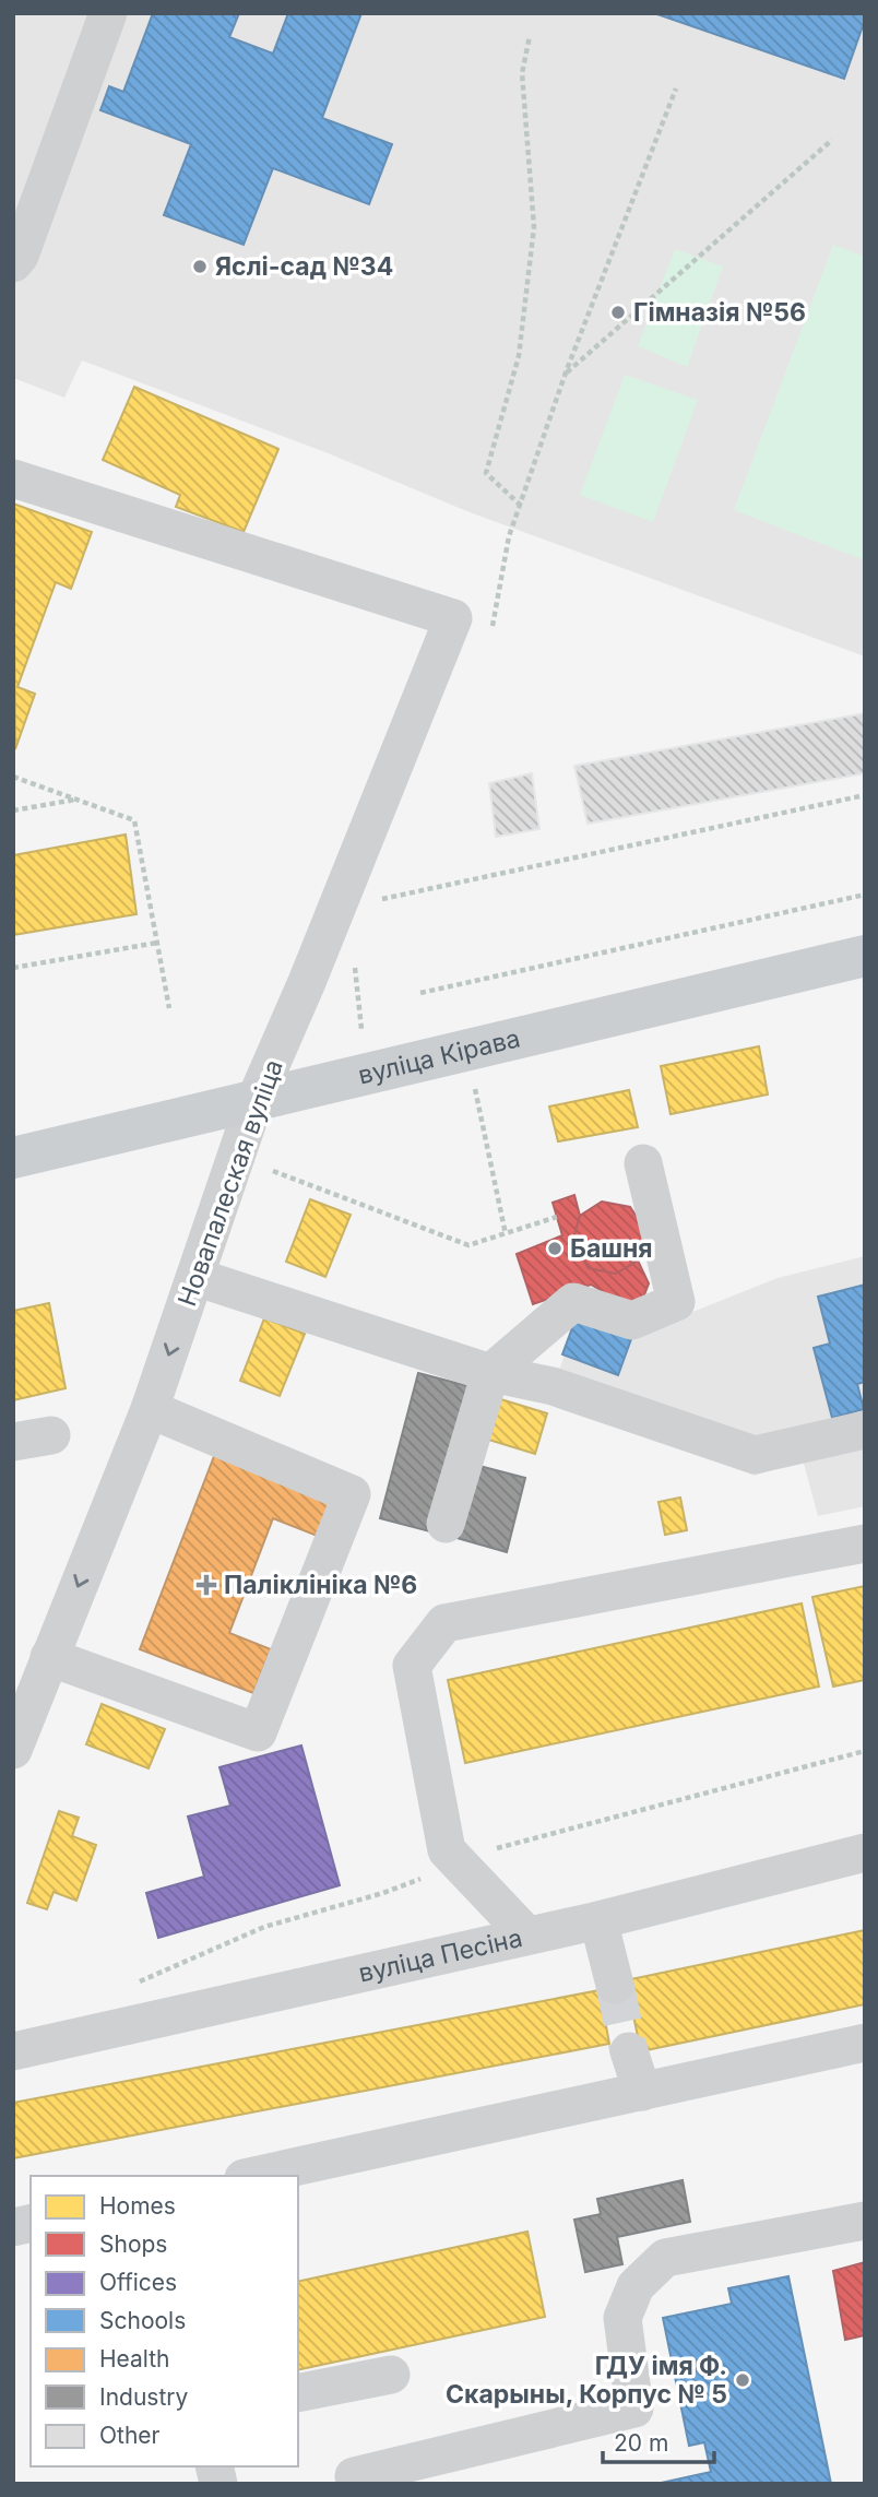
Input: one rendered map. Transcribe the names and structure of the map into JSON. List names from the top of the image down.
{
  "streets": {
    "main road": ["вуліца Кірава"],
    "street": ["Новапалеская вуліца", "вуліца Песіна"]
  },
  "crossings": [
    ["вуліца Кірава", "Новапалеская вуліца"]
  ],
  "places": {
    "other": [
      "Яслі-сад №34",
      "Гімназія №56",
      "Башня",
      "ГДУ імя Ф. Скарыны, Корпус № 5"
    ],
    "health": ["Паліклініка №6"]
  },
  "legend": [
    "Homes",
    "Shops",
    "Offices",
    "Schools",
    "Health",
    "Industry",
    "Other"
  ],
  "scale_bar": "20 m"
}
